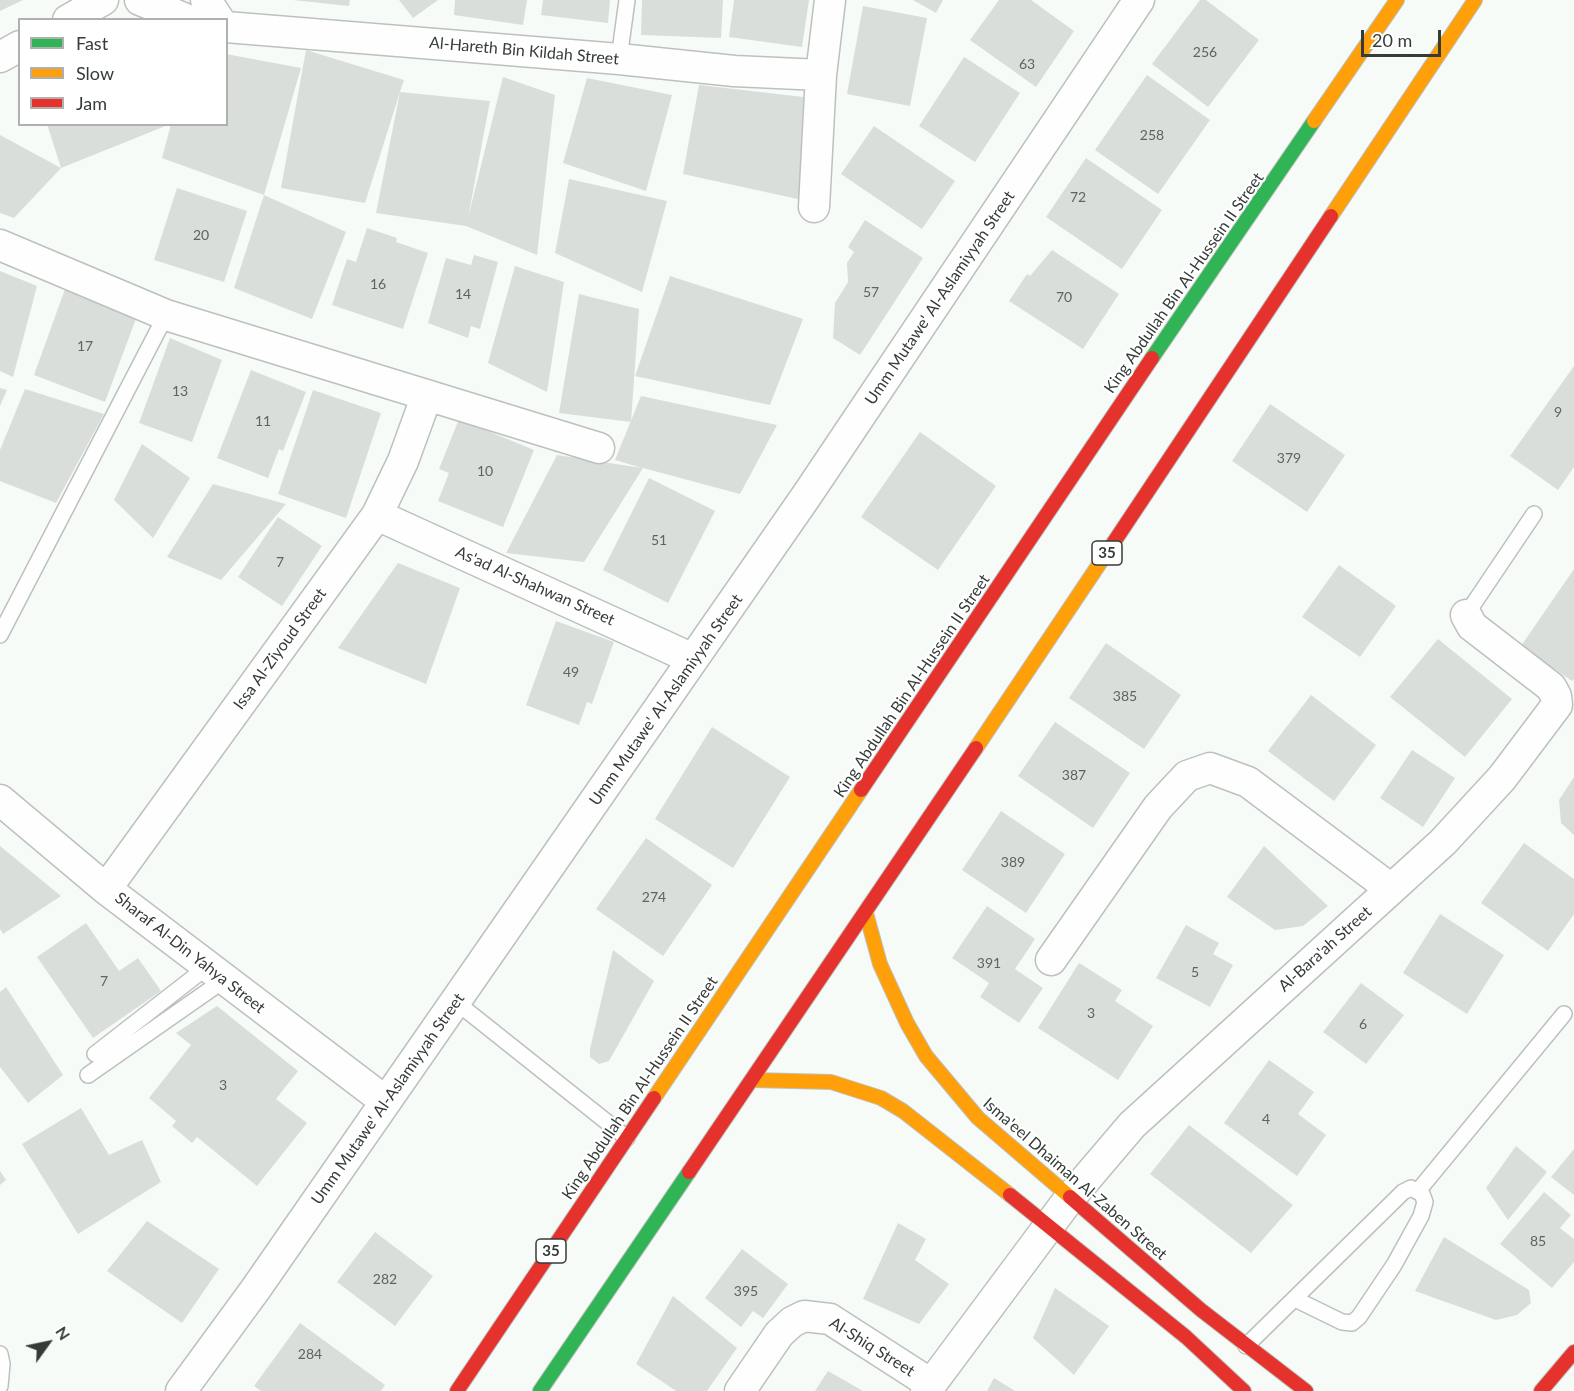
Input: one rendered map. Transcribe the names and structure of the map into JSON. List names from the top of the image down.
{
  "streets": {
    "main road": ["King Abdullah Bin Al-Hussein II Street", "35", "Isma'eel Dhaiman Al-Zaben Street"],
    "street": [
      "Al-Hareth Bin Kildah Street",
      "Umm Mutawe' Al-Aslamiyyah Street",
      "As'ad Al-Shahwan Street",
      "Issa Al-Ziyoud Street",
      "Al-Bara'ah Street",
      "Sharaf Al-Din Yahya Street",
      "Al-Shiq Street"
    ]
  },
  "crossings": [
    ["Umm Mutawe' Al-Aslamiyyah Street", "As'ad Al-Shahwan Street"],
    ["Umm Mutawe' Al-Aslamiyyah Street", "Sharaf Al-Din Yahya Street"],
    ["35", "Isma'eel Dhaiman Al-Zaben Street"],
    ["As'ad Al-Shahwan Street", "Issa Al-Ziyoud Street"],
    ["Issa Al-Ziyoud Street", "Sharaf Al-Din Yahya Street"],
    ["Al-Bara'ah Street", "Isma'eel Dhaiman Al-Zaben Street"],
    ["Al-Bara'ah Street", "Al-Shiq Street"],
    ["Isma'eel Dhaiman Al-Zaben Street", "Al-Shiq Street"]
  ],
  "house_numbers": [
    "256",
    "63",
    "258",
    "72",
    "20",
    "16",
    "57",
    "14",
    "70",
    "17",
    "13",
    "9",
    "11",
    "379",
    "10",
    "51",
    "7",
    "49",
    "385",
    "387",
    "389",
    "274",
    "391",
    "5",
    "7",
    "3",
    "6",
    "3",
    "4",
    "85",
    "282",
    "395",
    "284"
  ],
  "legend": ["Fast", "Slow", "Jam"],
  "scale_bar": "20 m",
  "north": "top right"
}
